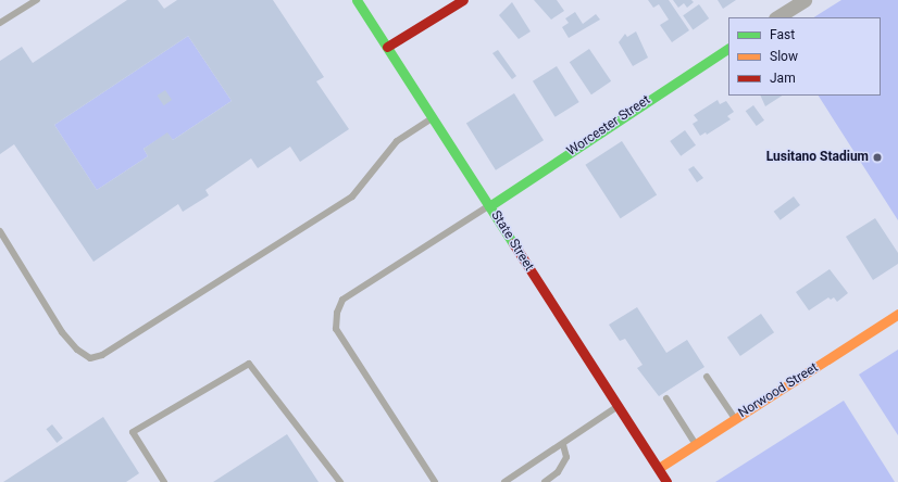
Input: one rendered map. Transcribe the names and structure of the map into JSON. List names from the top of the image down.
{
  "streets": {
    "street": ["Worcester Street", "State Street", "Norwood Street"]
  },
  "crossings": [
    ["Worcester Street", "State Street"],
    ["State Street", "Norwood Street"]
  ],
  "places": ["Lusitano Stadium"],
  "legend": ["Fast", "Slow", "Jam"]
}
